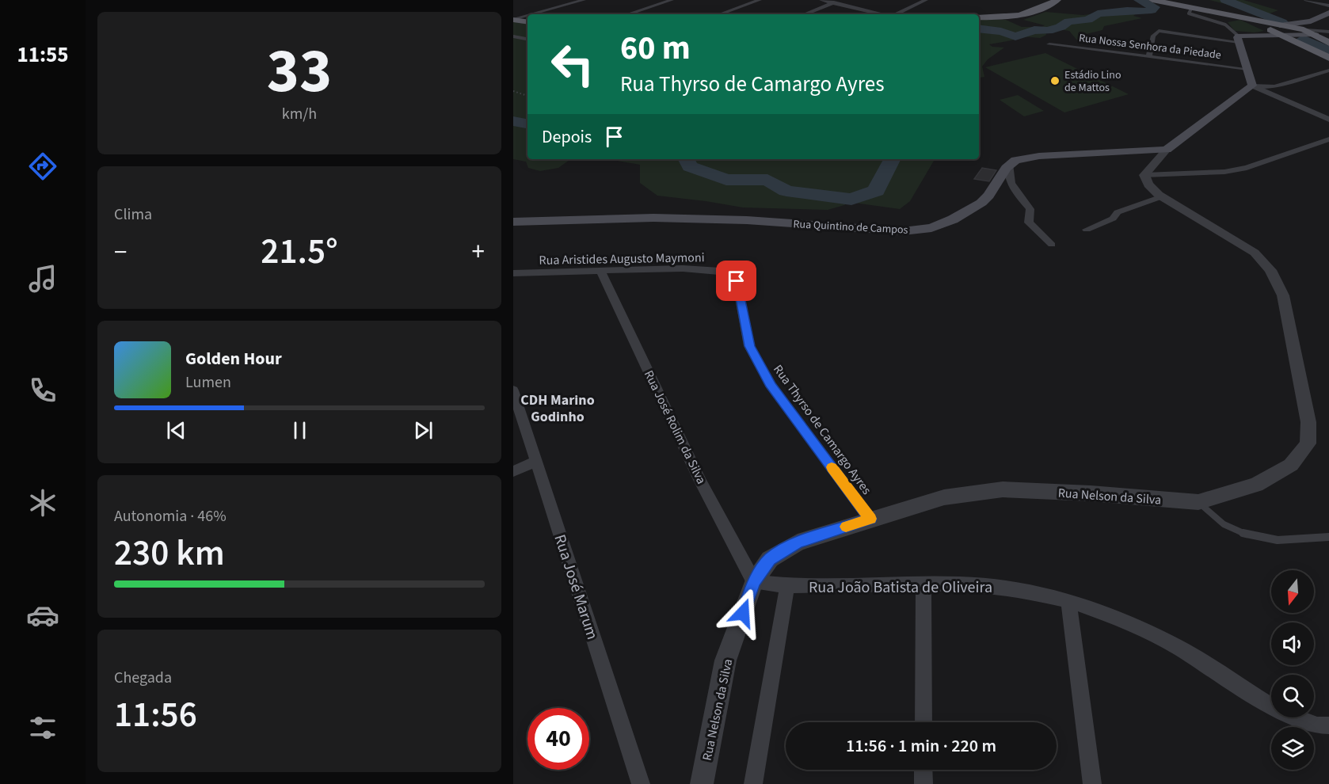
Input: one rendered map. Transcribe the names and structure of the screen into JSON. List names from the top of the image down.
{
  "streets": {
    "main road": ["Rua Quintino de Campos"],
    "street": [
      "Rua Nossa Senhora da Piedade",
      "Rua Aristides Augusto Maymoni",
      "Rua José Rolim da Silva",
      "Rua Thyrso de Camargo Ayres",
      "Rua Nelson da Silva",
      "Rua José Marum",
      "Rua João Batista de Oliveira"
    ]
  },
  "crossings": [
    ["Rua Aristides Augusto Maymoni", "Rua José Rolim da Silva"],
    ["Rua Aristides Augusto Maymoni", "Rua Thyrso de Camargo Ayres"],
    ["Rua José Rolim da Silva", "Rua Nelson da Silva"],
    ["Rua José Rolim da Silva", "Rua João Batista de Oliveira"],
    ["Rua Thyrso de Camargo Ayres", "Rua Nelson da Silva"],
    ["Rua Nelson da Silva", "Rua João Batista de Oliveira"]
  ],
  "districts": ["CDH Marino Godinho"],
  "places": ["Estádio Lino de Mattos"],
  "north": "bottom",
  "page": {
    "tabs": "11:55",
    "tile": [
      ["33", "km/h"],
      "Clima",
      ["Autonomia · 46%", "230 km"],
      ["Chegada", "11:56"]
    ],
    "turn": ["60 m", "Rua Thyrso de Camargo Ayres"],
    "then": "Depois",
    "heat": ["−", "21.5°", "+"],
    "song": ["Golden Hour", "Lumen"],
    "limit": "40",
    "trip": "11:56 · 1 min · 220 m"
  }
}
